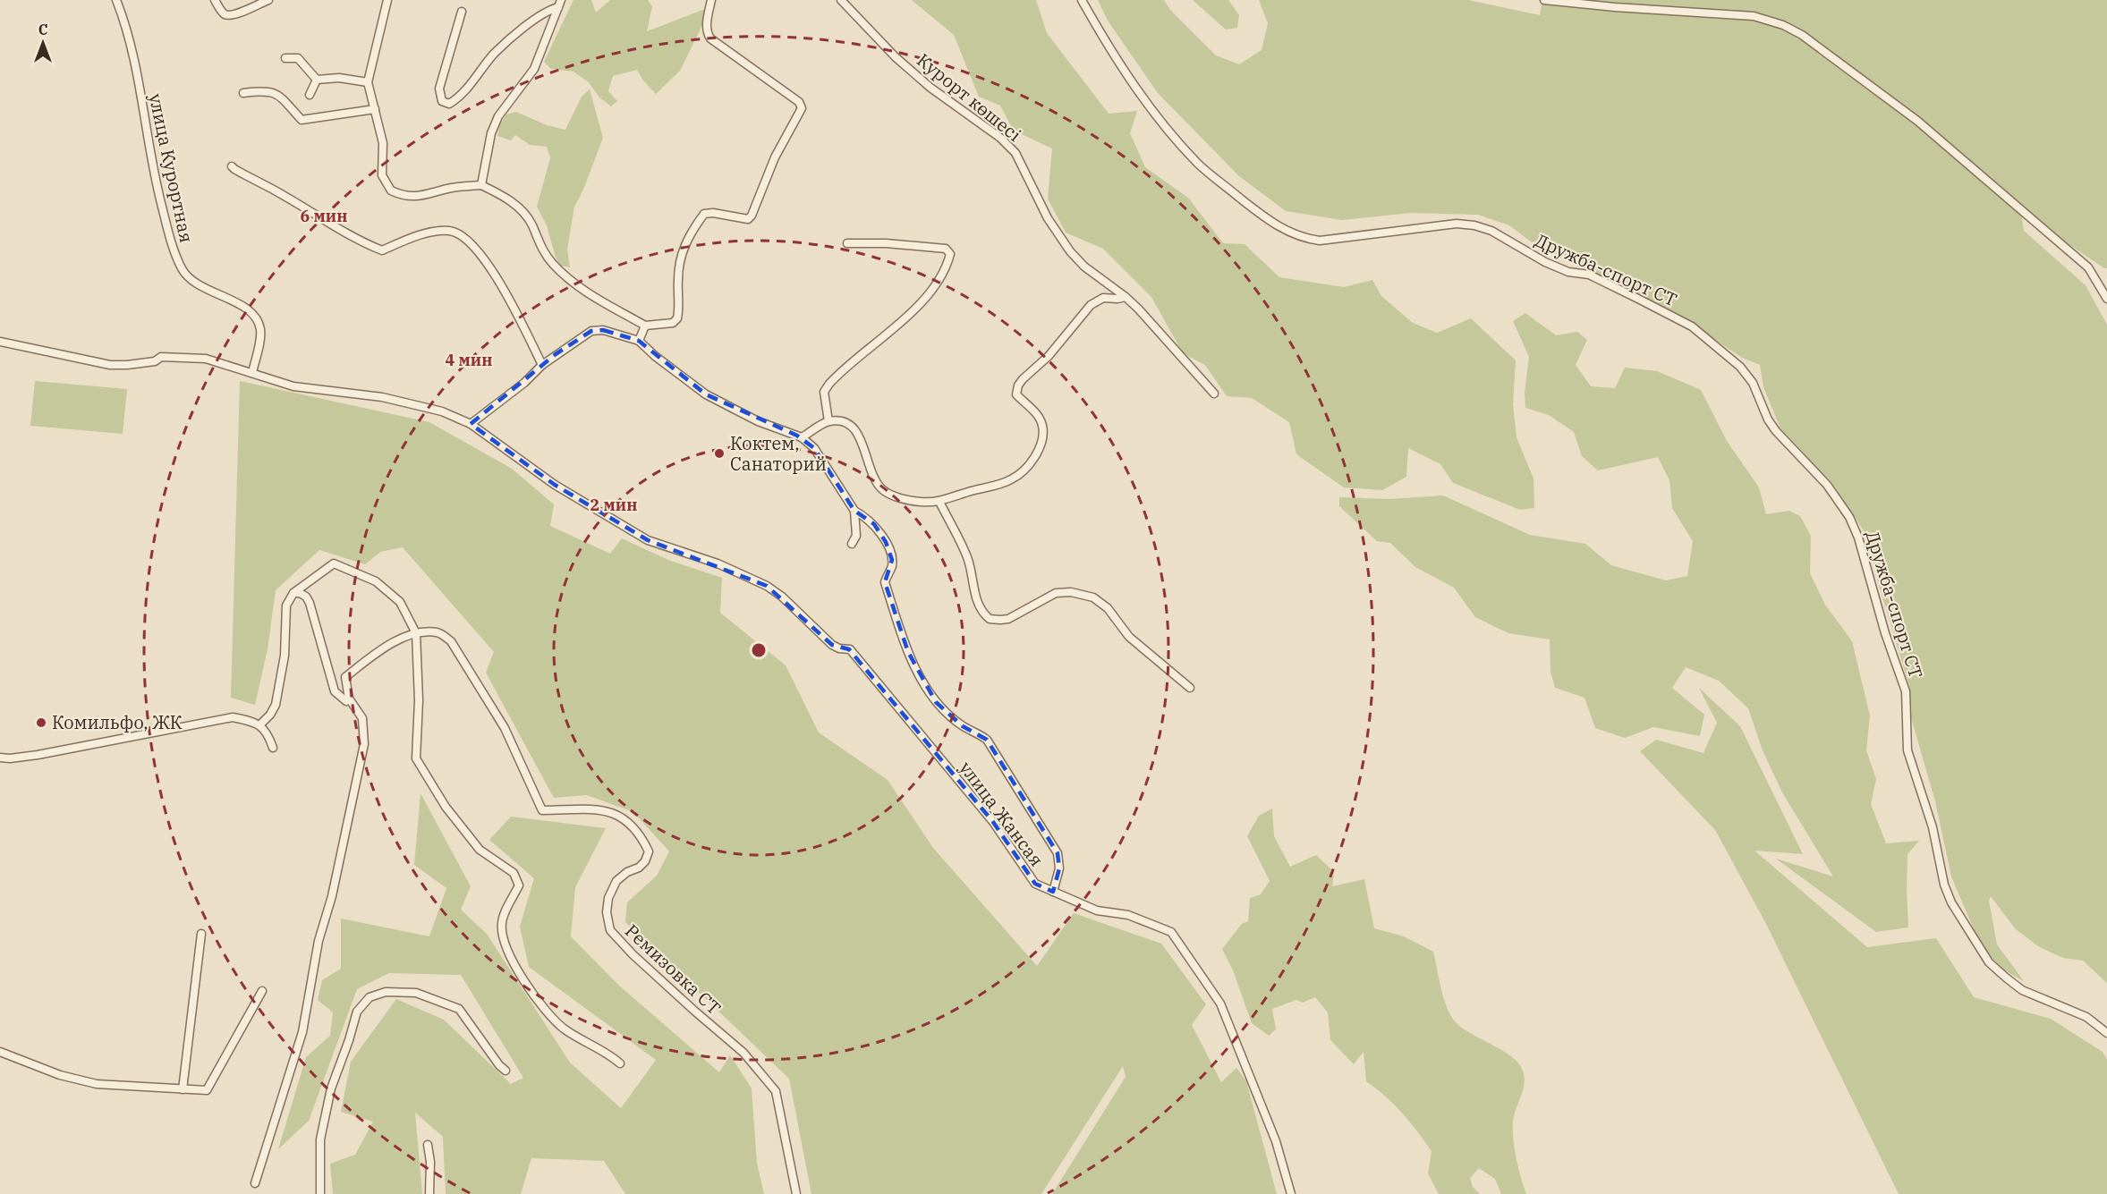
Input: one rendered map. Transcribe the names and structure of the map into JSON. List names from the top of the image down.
{
  "streets": {
    "street": [
      "Курорт көшесі",
      "улица Курортная",
      "Дружба-спорт СТ",
      "улица Жансая",
      "Ремизовка СТ"
    ]
  },
  "places": ["Коктем, Санаторий", "Комильфо, ЖК"],
  "north": "top",
  "rings": ["6 мин", "4 мин", "2 мин"]
}
